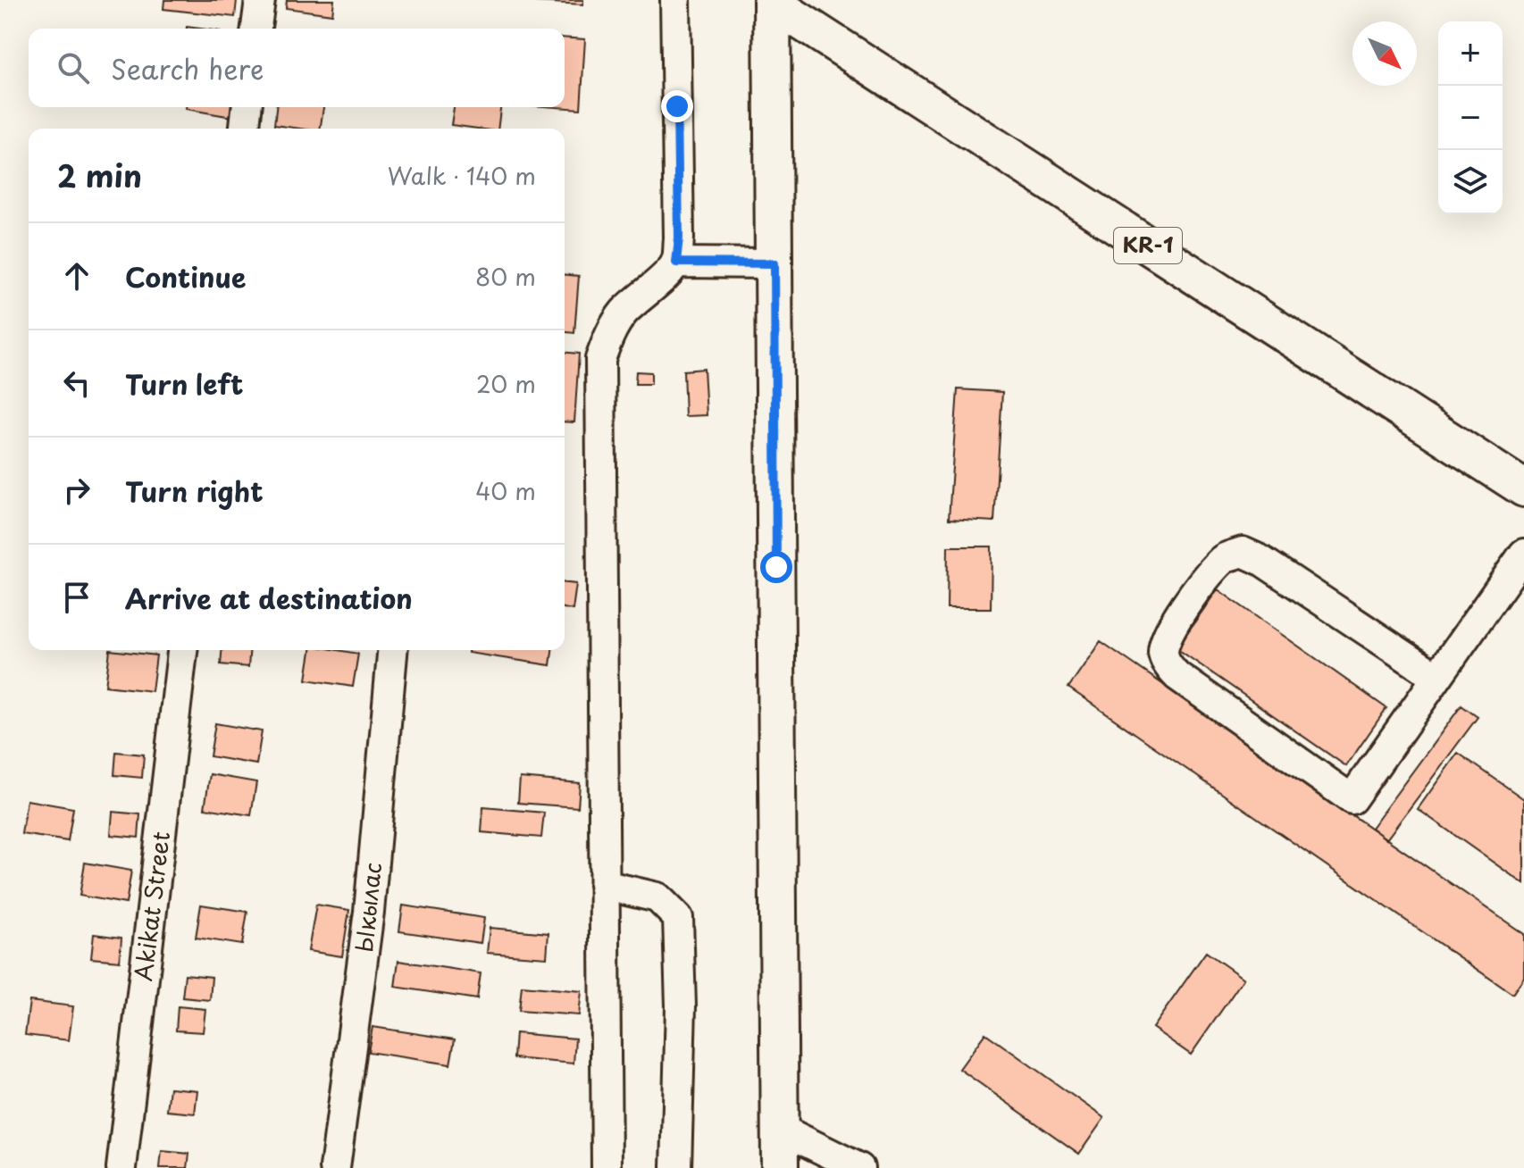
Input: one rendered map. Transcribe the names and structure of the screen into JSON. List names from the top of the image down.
{
  "streets": {
    "main road": ["KR-1"],
    "street": ["Akikat Street", "Ыкылас"]
  },
  "north": "bottom right",
  "page": {
    "map_buttons": ["+", "−"],
    "search": "Search here",
    "heading": ["2 min", "Walk · 140 m"],
    "list": [
      ["Continue", "80 m"],
      ["Turn left", "20 m"],
      ["Turn right", "40 m"],
      "Arrive at destination"
    ]
  }
}
